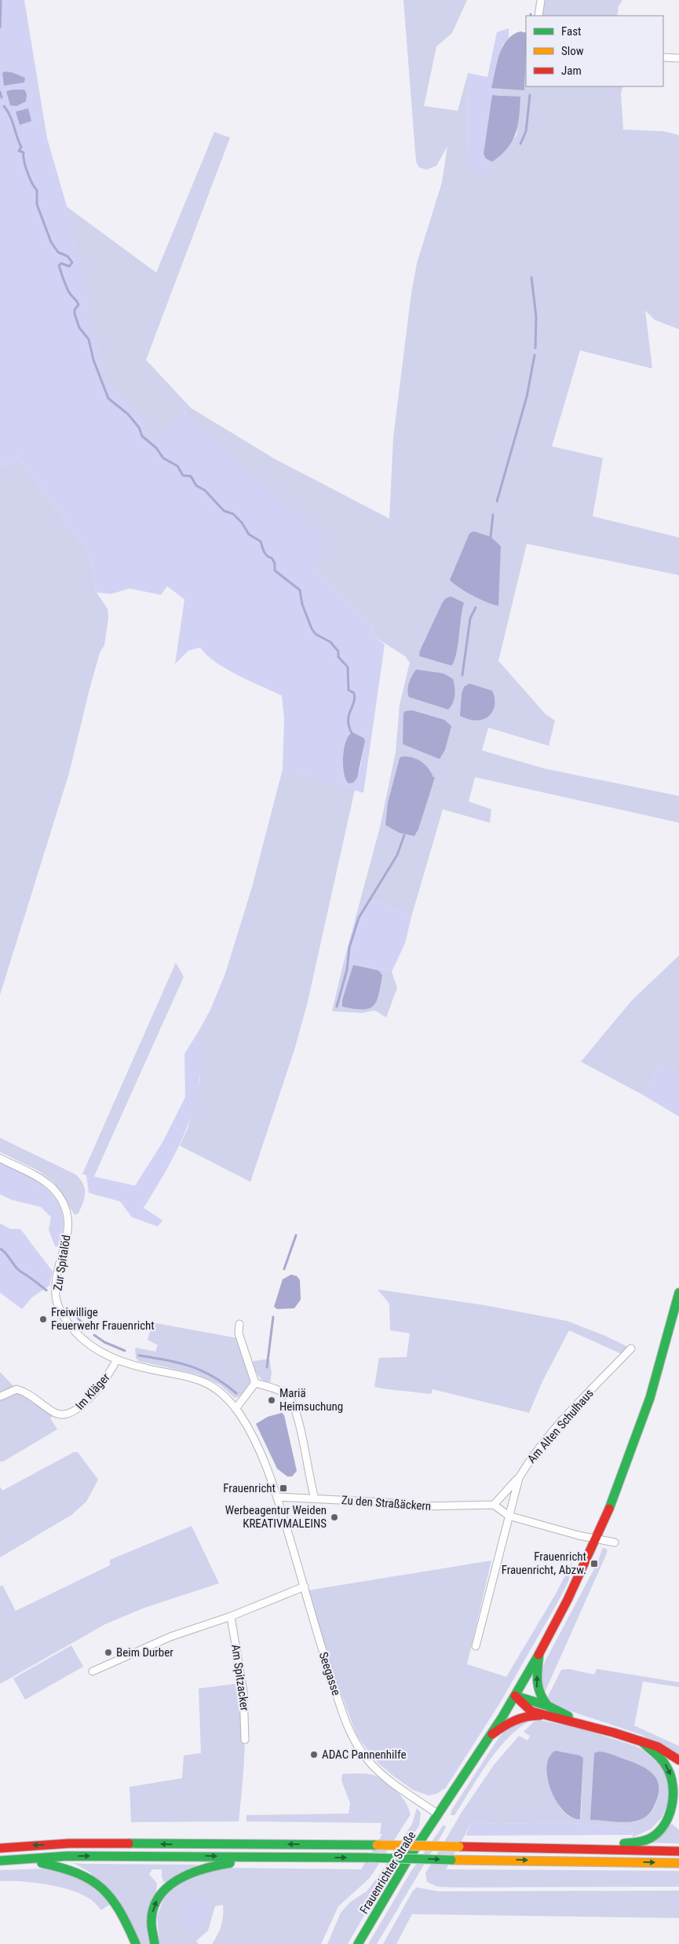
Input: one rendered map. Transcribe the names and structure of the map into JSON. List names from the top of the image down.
{
  "streets": {
    "main road": ["Frauenrichter Straße"],
    "street": [
      "Zur Spitalöd",
      "Im Kläger",
      "Am Alten Schulhaus",
      "Zu den Straßäckern",
      "Seegasse",
      "Am Spitzacker"
    ]
  },
  "crossings": [
    ["Zur Spitalöd", "Im Kläger"],
    ["Zur Spitalöd", "Seegasse"],
    ["Zu den Straßäckern", "Seegasse"],
    ["Seegasse", "Frauenrichter Straße"]
  ],
  "places": {
    "other": [
      "Freiwillige Feuerwehr Frauenricht",
      "Mariä Heimsuchung",
      "Werbeagentur Weiden KREATIVMALEINS",
      "Beim Durber",
      "ADAC Pannenhilfe"
    ],
    "transit": ["Frauenricht", "Frauenricht Frauenricht, Abzw."]
  },
  "legend": ["Fast", "Slow", "Jam"]
}
